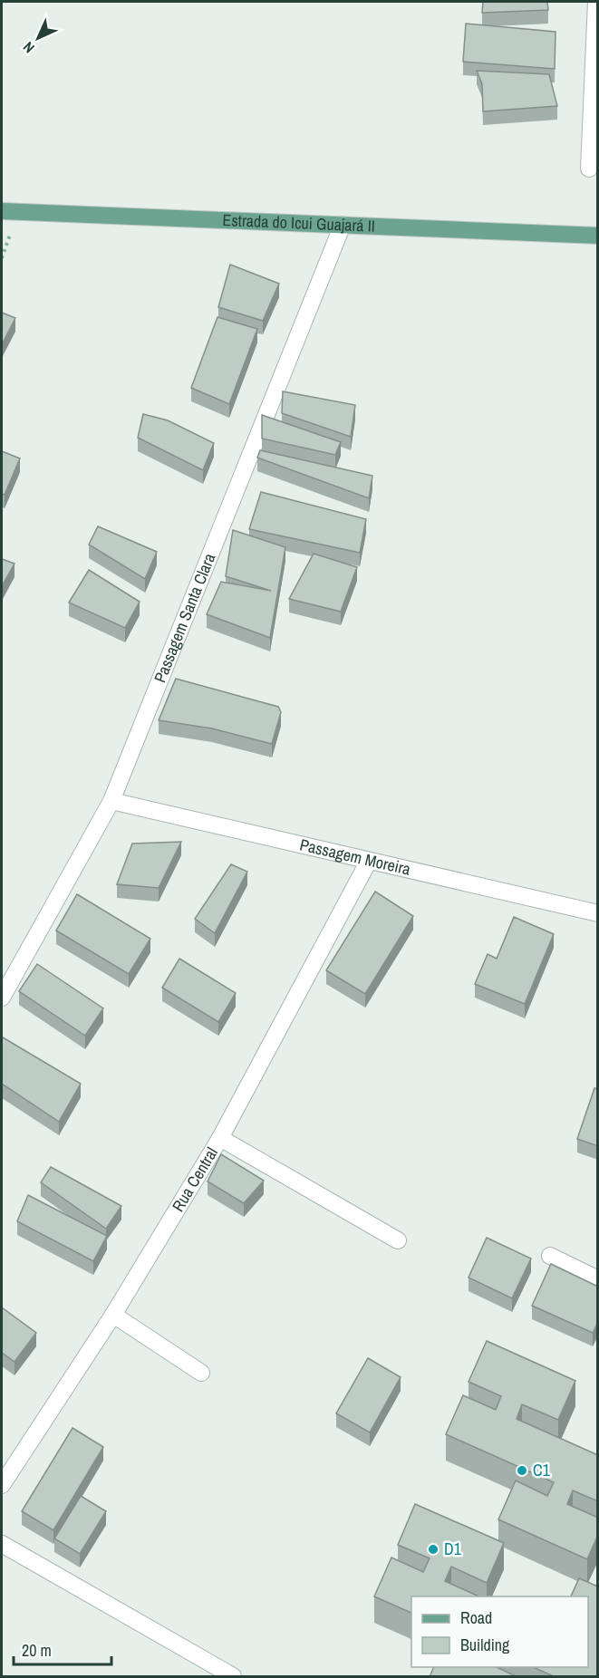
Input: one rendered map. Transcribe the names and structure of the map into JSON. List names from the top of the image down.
{
  "streets": {
    "main road": ["Estrada do Icui Guajará II"],
    "street": ["Passagem Santa Clara", "Passagem Moreira", "Rua Central"]
  },
  "crossings": [
    ["Estrada do Icui Guajará II", "Passagem Santa Clara"],
    ["Passagem Santa Clara", "Passagem Moreira"],
    ["Passagem Moreira", "Rua Central"]
  ],
  "places": ["C1", "D1"],
  "legend": ["Road", "Building"],
  "scale_bar": "20 m",
  "north": "bottom left"
}
